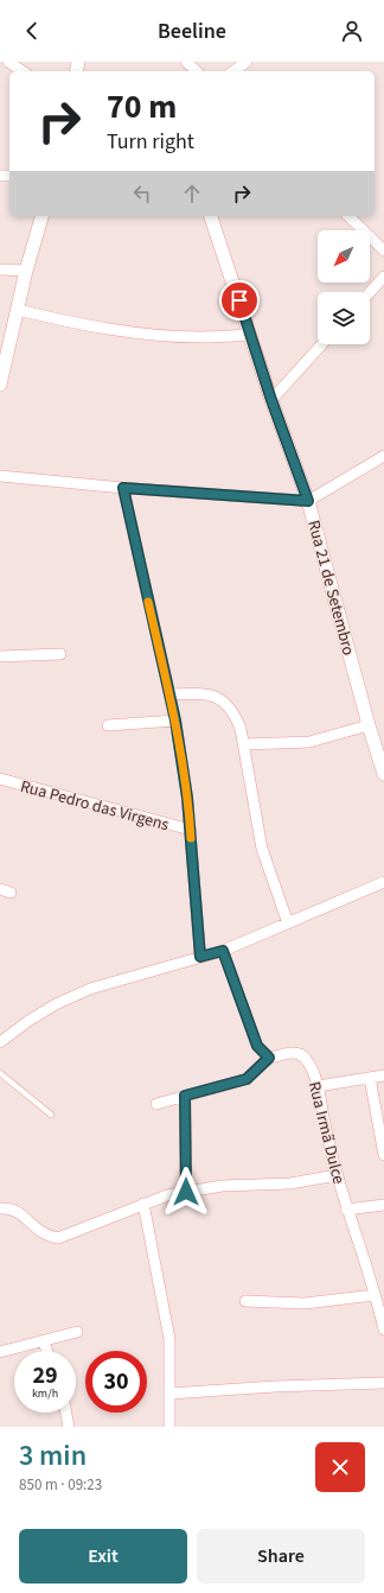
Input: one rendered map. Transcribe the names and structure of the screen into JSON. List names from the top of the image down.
{
  "streets": {
    "street": ["Rua 21 de Setembro", "Rua Pedro das Virgens", "Rua Irmã Dulce"]
  },
  "north": "bottom left",
  "page": {
    "header": "Beeline",
    "turn": ["70 m", "Turn right"],
    "speed": "29 km/h",
    "limit": "30",
    "heading": ["3 min", "850 m · 09:23"],
    "buttons": ["Exit", "Share"]
  }
}
